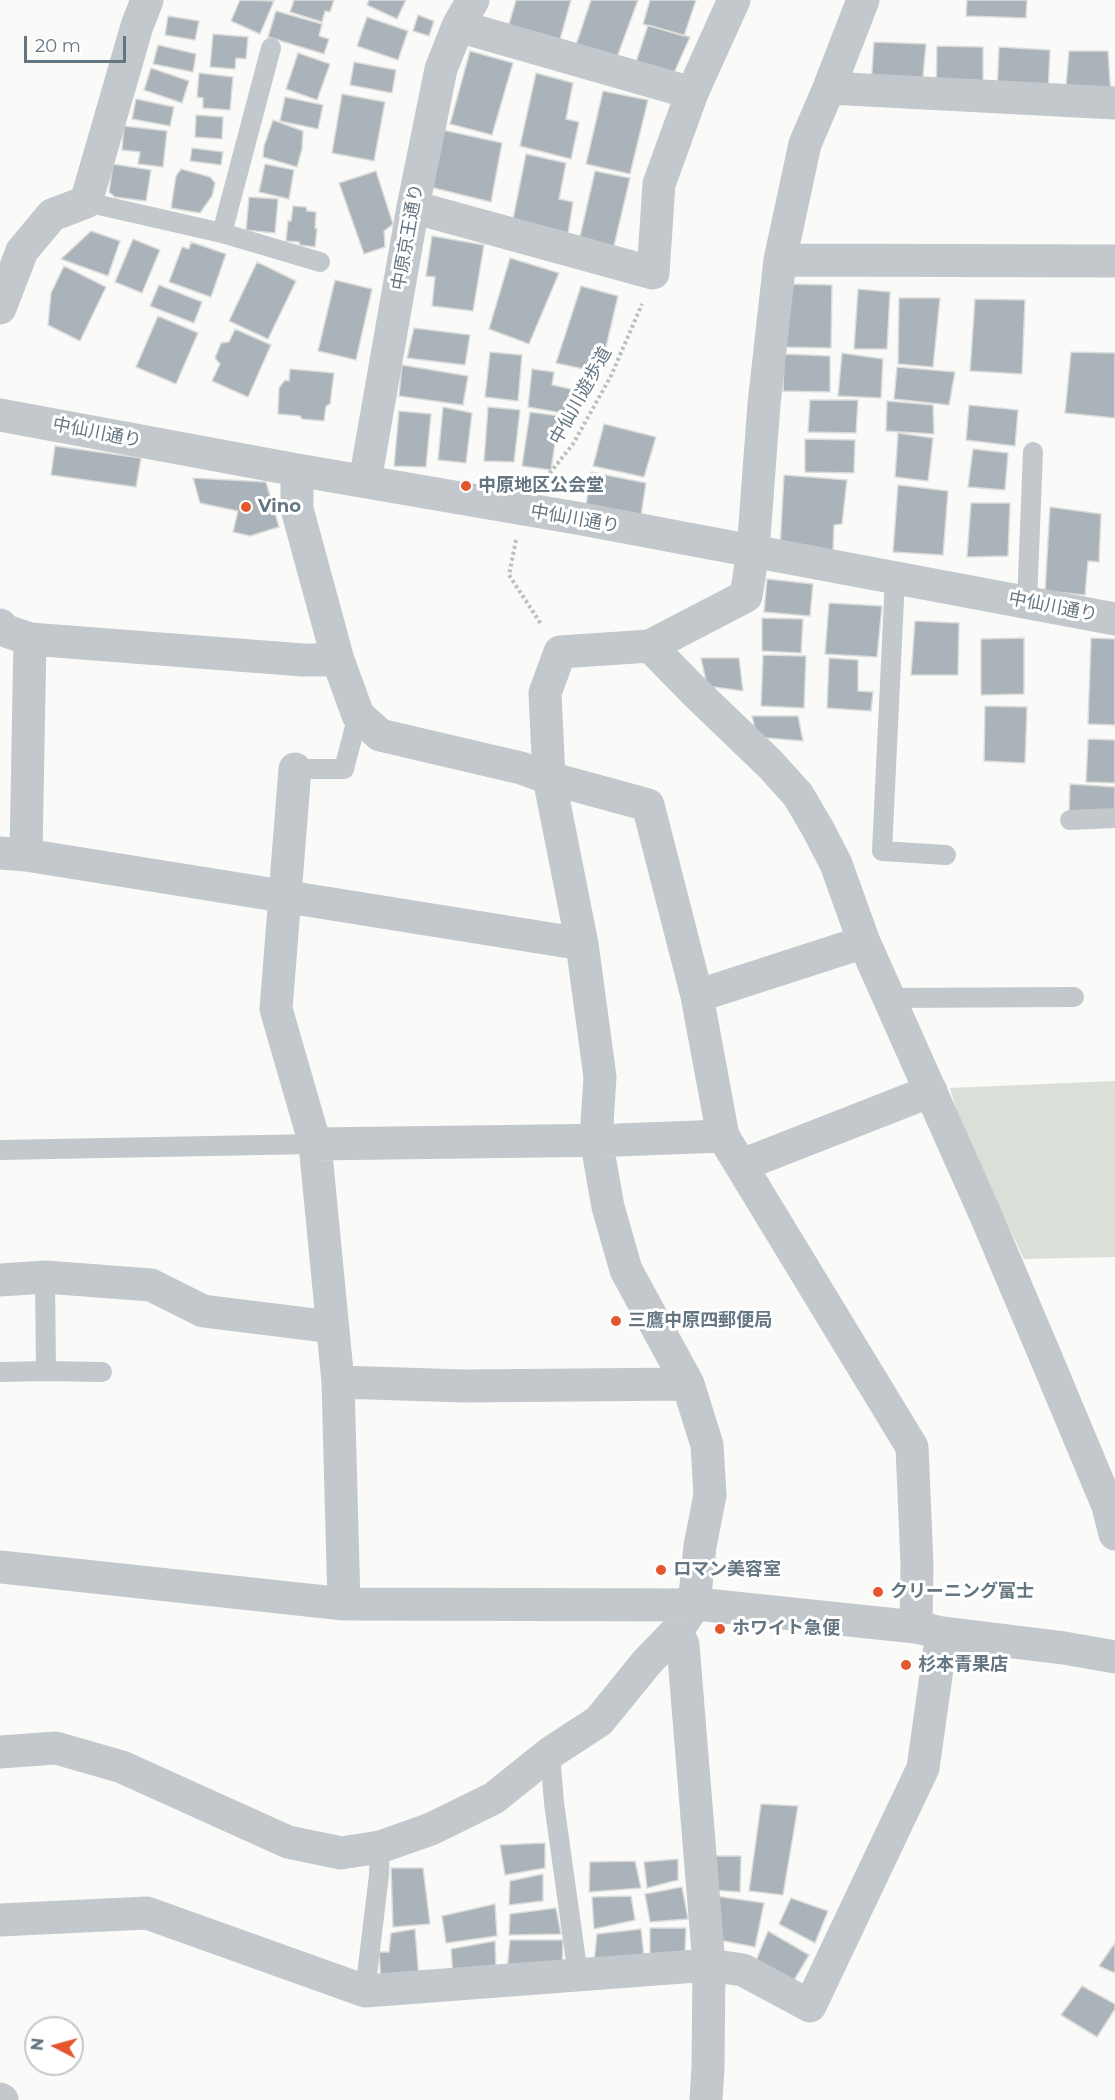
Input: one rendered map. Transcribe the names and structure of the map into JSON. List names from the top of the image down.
{
  "streets": {
    "street": ["中原京王通り", "中仙川通り"],
    "path": ["中仙川遊歩道"]
  },
  "crossings": [
    ["中原京王通り", "中仙川通り"],
    ["中仙川遊歩道", "中仙川通り"]
  ],
  "places": [
    "中原地区公会堂",
    "Vino",
    "三鷹中原四郵便局",
    "ロマン美容室",
    "クリーニング富士",
    "ホワイト急便",
    "杉本青果店"
  ],
  "scale_bar": "20 m",
  "north": "left"
}
